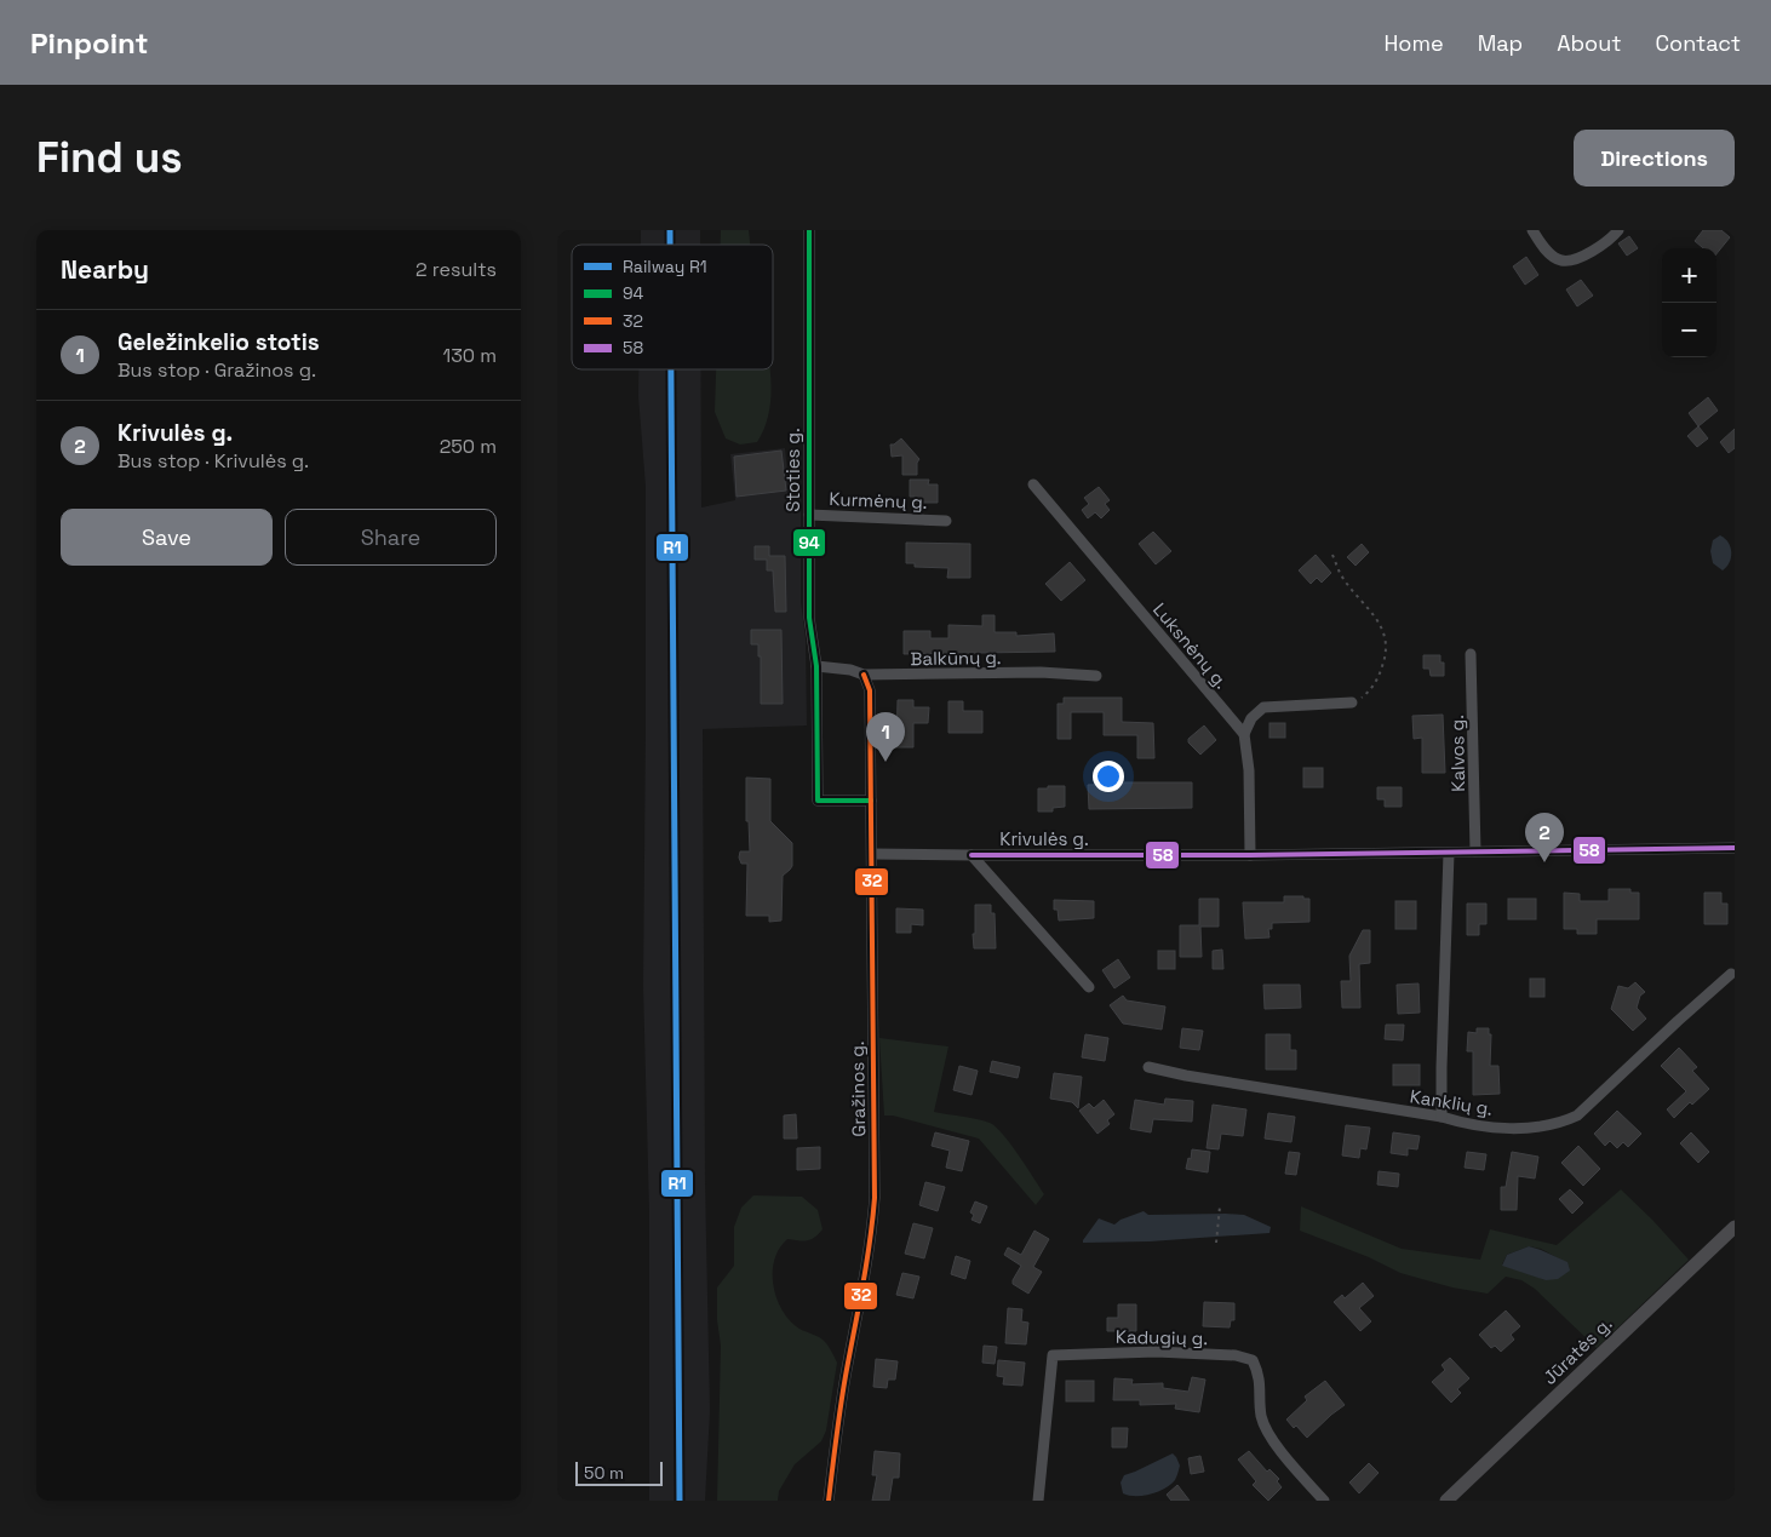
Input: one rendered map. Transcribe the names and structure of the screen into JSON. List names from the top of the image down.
{
  "streets": {
    "street": [
      "Stoties g.",
      "Kurmėnų g.",
      "Luksnėnų g.",
      "Balkūnų g.",
      "Kalvos g.",
      "Krivulės g.",
      "Gražinos g.",
      "Kanklių g.",
      "Kadugių g.",
      "Jūratės g."
    ]
  },
  "crossings": [
    ["Stoties g.", "Kurmėnų g."],
    ["Stoties g.", "Balkūnų g."],
    ["Stoties g.", "Gražinos g."],
    ["Balkūnų g.", "Gražinos g."],
    ["Kalvos g.", "Krivulės g."]
  ],
  "lines": [
    "rail line R1",
    "transit line 94",
    "transit line 32",
    "transit line 58"
  ],
  "legend": [
    "Railway R1",
    "94",
    "32",
    "58"
  ],
  "scale_bar": "50 m",
  "page": {
    "header": "Pinpoint",
    "nav": [
      "Home",
      "Map",
      "About",
      "Contact"
    ],
    "buttons": [
      "Directions",
      ["Save", "Share"]
    ],
    "title": "Find us",
    "heading": ["Nearby", "2 results"],
    "map_buttons": ["+", "−"],
    "list": [
      {
        "mark": "1",
        "name": "Geležinkelio stotis",
        "note": "Bus stop · Gražinos g.",
        "value": "130 m"
      },
      {
        "mark": "2",
        "name": "Krivulės g.",
        "note": "Bus stop · Krivulės g.",
        "value": "250 m"
      }
    ],
    "pins": ["1", "2"],
    "scale": "50 m"
  }
}
